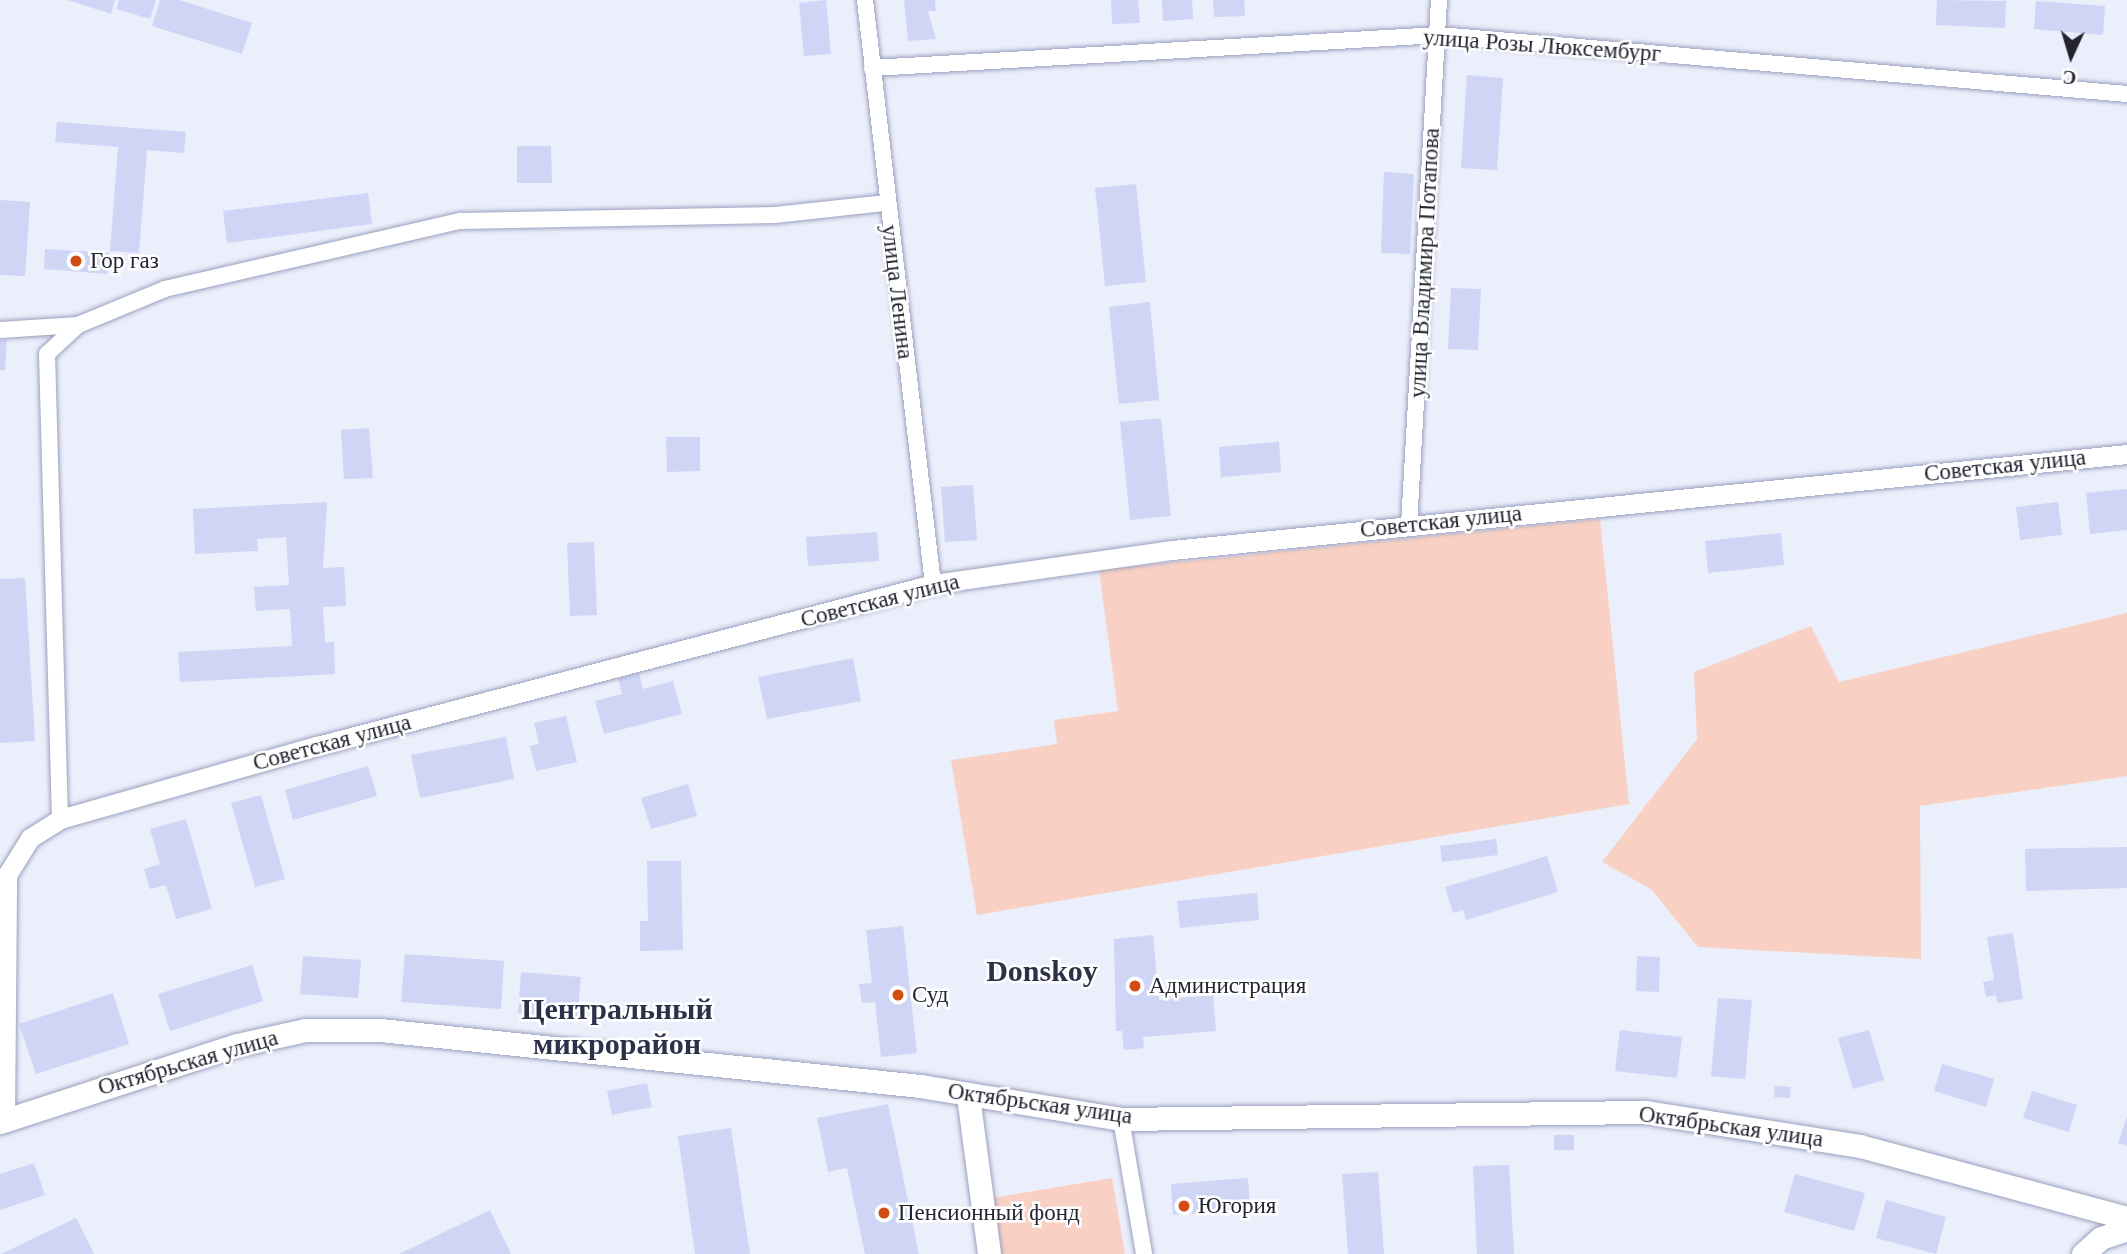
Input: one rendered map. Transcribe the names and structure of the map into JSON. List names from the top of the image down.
{
  "streets": {
    "main road": ["Октябрьская улица"],
    "street": [
      "улица Розы Люксембург",
      "улица Владимира Потапова",
      "улица Ленина",
      "Советская улица"
    ]
  },
  "crossings": [
    ["улица Розы Люксембург", "улица Владимира Потапова"],
    ["улица Розы Люксембург", "улица Ленина"],
    ["улица Владимира Потапова", "Советская улица"],
    ["улица Ленина", "Советская улица"],
    ["Советская улица", "Октябрьская улица"]
  ],
  "districts": ["Donskoy", "Центральный микрорайон"],
  "places": [
    "Гор газ",
    "Администрация",
    "Суд",
    "Югория",
    "Пенсионный фонд"
  ],
  "north": "bottom"
}
